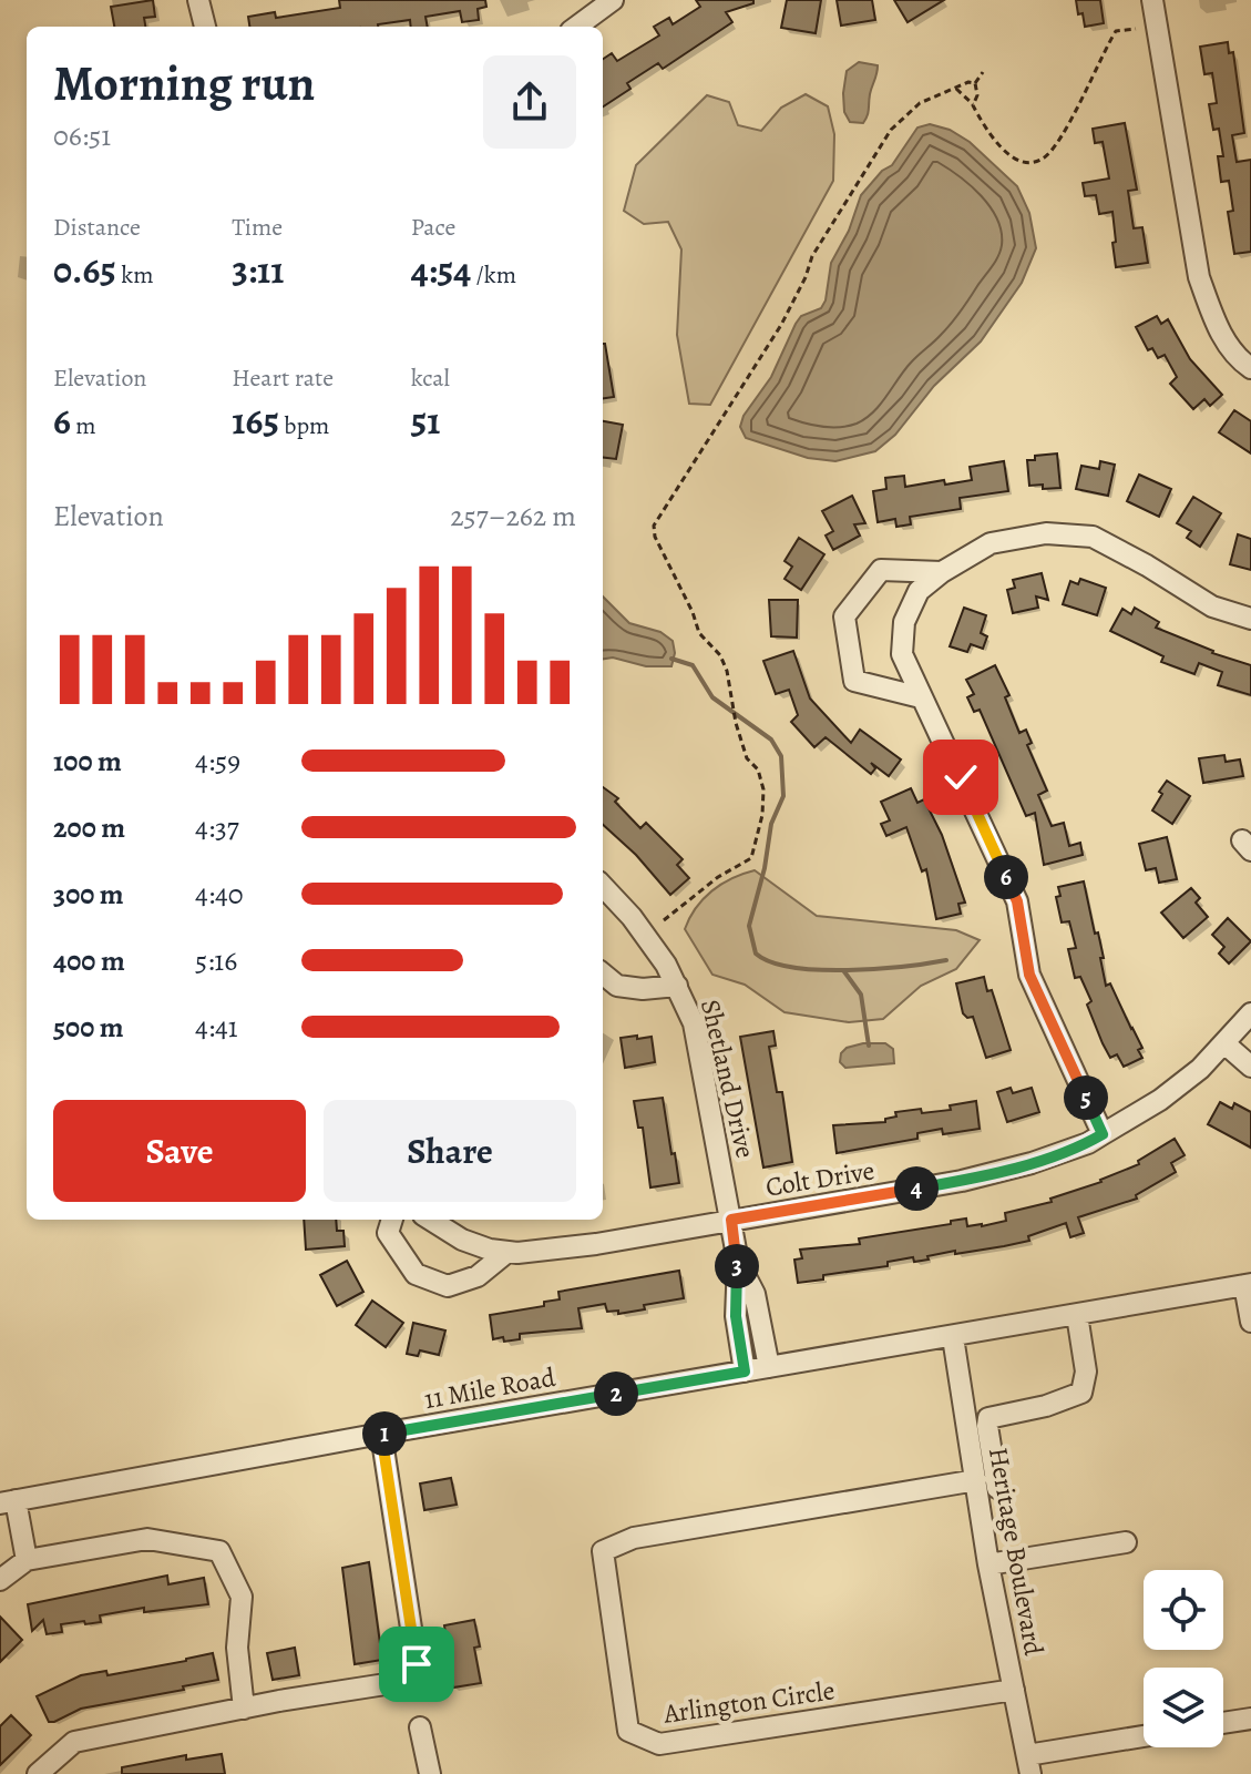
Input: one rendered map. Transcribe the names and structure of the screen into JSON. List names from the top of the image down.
{
  "streets": {
    "street": [
      "Shetland Drive",
      "Colt Drive",
      "11 Mile Road",
      "Heritage Boulevard",
      "Arlington Circle"
    ]
  },
  "crossings": [
    ["Shetland Drive", "Colt Drive"],
    ["Shetland Drive", "11 Mile Road"],
    ["11 Mile Road", "Heritage Boulevard"],
    ["Heritage Boulevard", "Arlington Circle"]
  ],
  "page": {
    "heading": ["Morning run", "06:51"],
    "stats": [
      ["Distance", "0.65 km"],
      ["Time", "3:11"],
      ["Pace", "4:54 /km"],
      ["Elevation", "6 m"],
      ["Heart rate", "165 bpm"],
      ["kcal", "51"]
    ],
    "chart": ["Elevation", "257–262 m"],
    "list": [
      {
        "name": "100 m",
        "note": "4:59"
      },
      {
        "name": "200 m",
        "note": "4:37"
      },
      {
        "name": "300 m",
        "note": "4:40"
      },
      {
        "name": "400 m",
        "note": "5:16"
      },
      {
        "name": "500 m",
        "note": "4:41"
      }
    ],
    "pins": [
      "6",
      "5",
      "4",
      "3",
      "2",
      "1"
    ],
    "buttons": ["Save", "Share"]
  }
}
